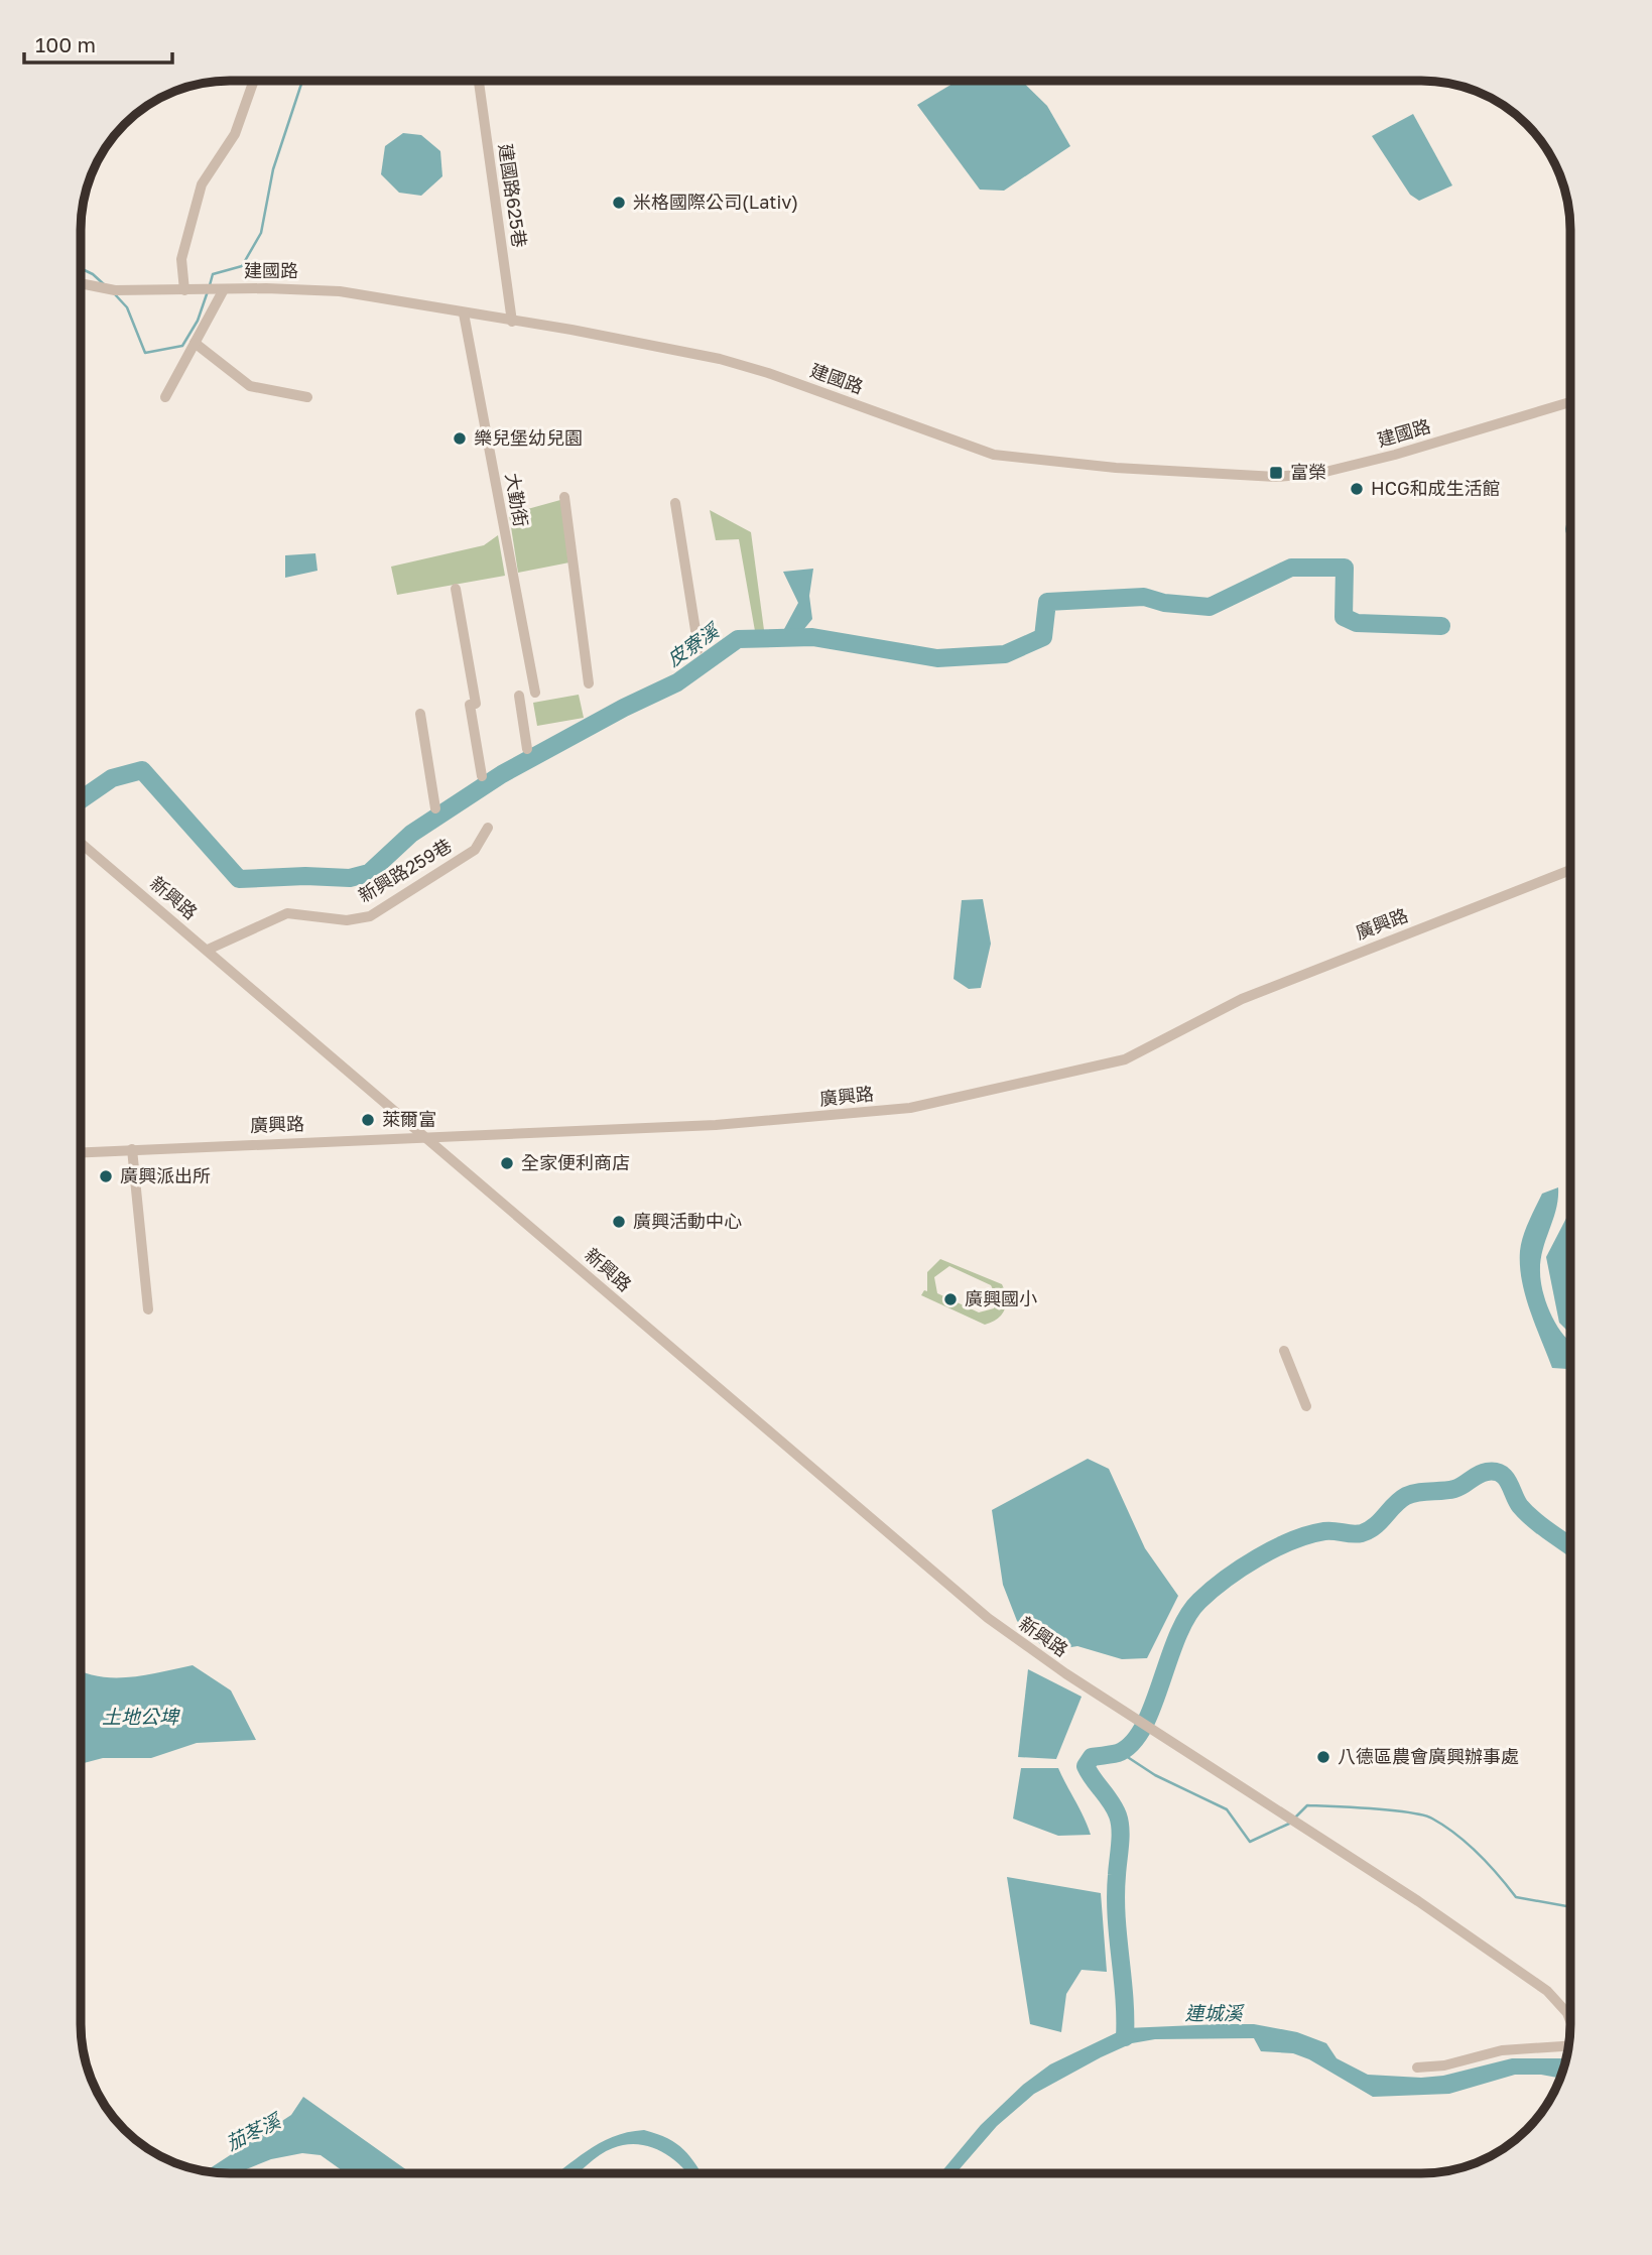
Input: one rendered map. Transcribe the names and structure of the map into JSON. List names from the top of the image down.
{
  "streets": {
    "street": [
      "建國路625巷",
      "建國路",
      "大勤街",
      "新興路259巷",
      "新興路",
      "廣興路"
    ]
  },
  "crossings": [
    ["建國路625巷", "建國路"],
    ["建國路", "大勤街"],
    ["新興路259巷", "新興路"],
    ["新興路", "廣興路"]
  ],
  "water": [
    "皮寮溪",
    "土地公埤",
    "連城溪",
    "茄苳溪"
  ],
  "places": {
    "other": [
      "米格國際公司(Lativ)",
      "樂兒堡幼兒園",
      "HCG和成生活館",
      "萊爾富",
      "全家便利商店",
      "廣興派出所",
      "廣興活動中心",
      "廣興國小",
      "八德區農會廣興辦事處"
    ],
    "transit": ["富榮"]
  },
  "scale_bar": "100 m"
}
